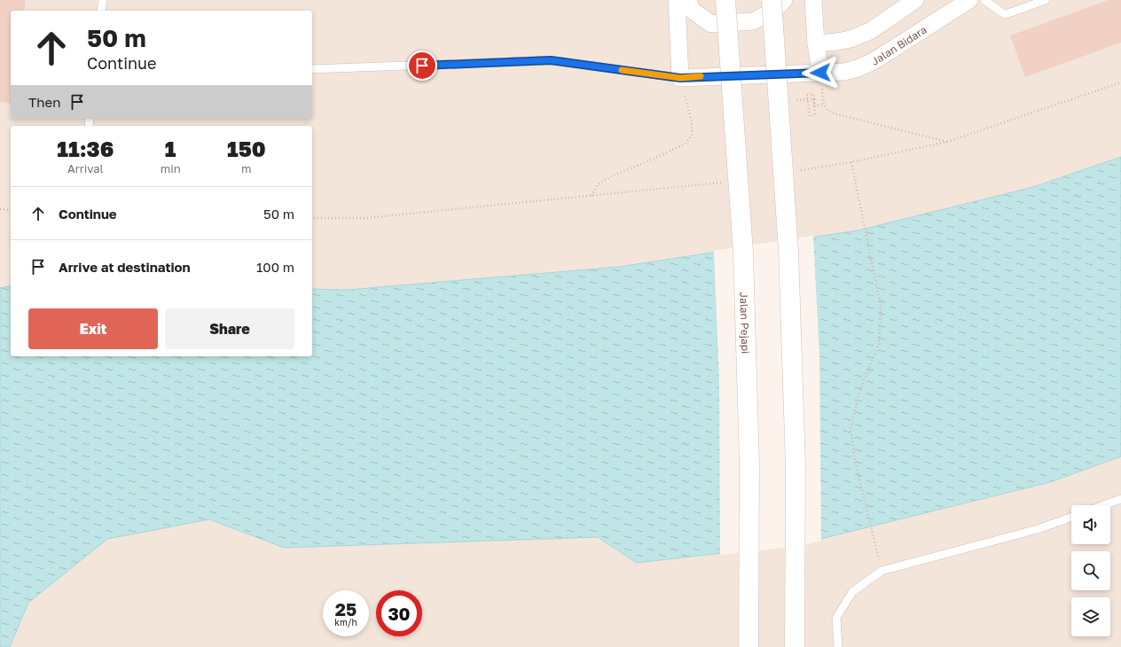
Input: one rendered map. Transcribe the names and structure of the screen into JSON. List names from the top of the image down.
{
  "streets": {
    "main road": ["Jalan Pejapi"],
    "street": ["Jalan Bidara"]
  },
  "page": {
    "turn": ["50 m", "Continue"],
    "then": "Then",
    "eta": [
      "11:36",
      "Arrival",
      "1",
      "min",
      "150",
      "m"
    ],
    "list": [
      {
        "name": "Continue",
        "value": "50 m"
      },
      {
        "name": "Arrive at destination",
        "value": "100 m"
      }
    ],
    "buttons": ["Exit", "Share"],
    "speed": "25 km/h",
    "limit": "30"
  }
}
